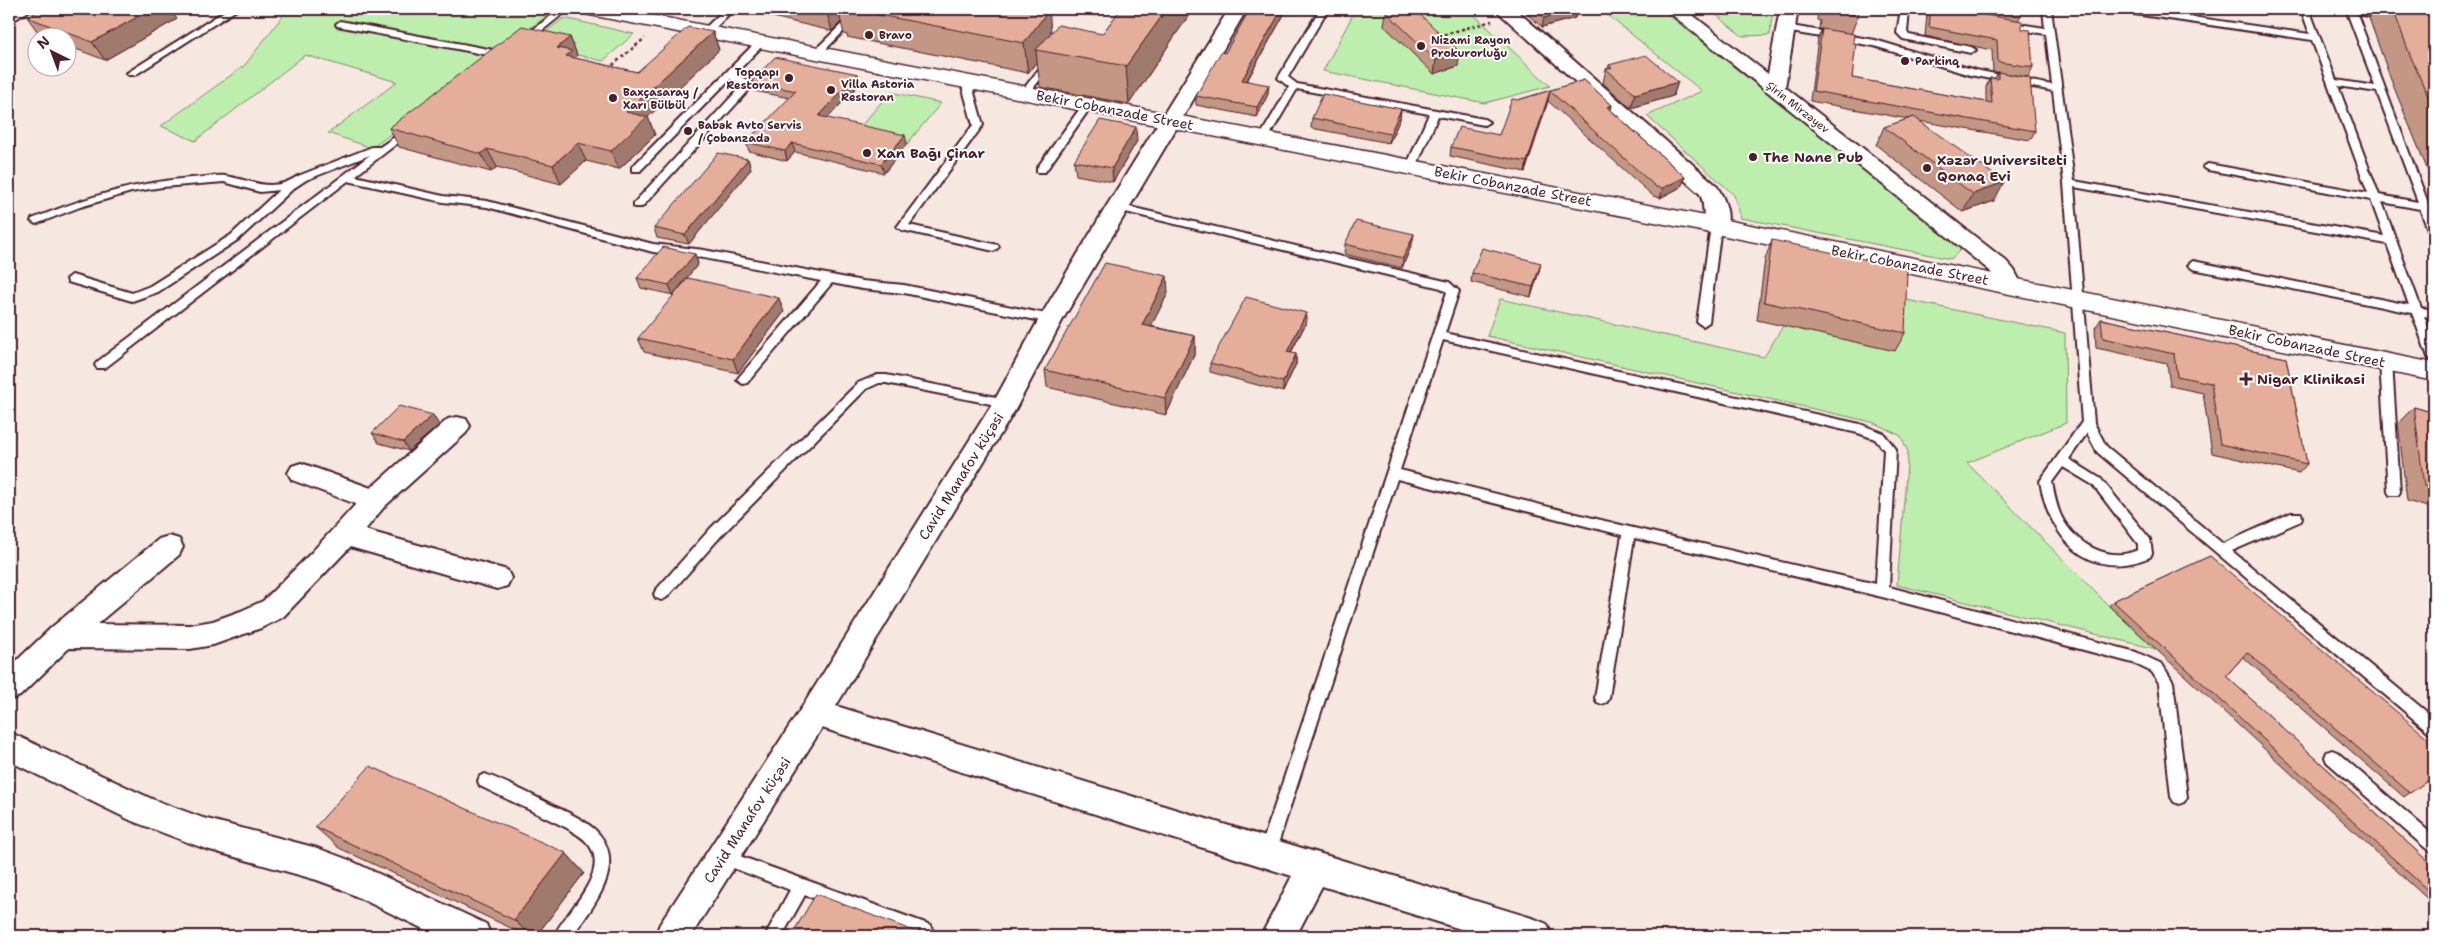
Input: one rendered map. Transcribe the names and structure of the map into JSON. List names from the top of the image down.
{
  "streets": {
    "street": ["Şirin Mirzəyev", "Bekir Cobanzade Street", "Cavid Manafov küçəsi"]
  },
  "crossings": [
    ["Şirin Mirzəyev", "Bekir Cobanzade Street"],
    ["Bekir Cobanzade Street", "Cavid Manafov küçəsi"]
  ],
  "places": {
    "other": [
      "Bravo",
      "Nizami Rayon Prokurorluğu",
      "Parkinq",
      "Topqapı Restoran",
      "Villa Astoria Restoran",
      "Baxçasaray / Xarı Bülbül",
      "Babək Avto Servis / Çobanzadə",
      "Xan Bağı Çinar",
      "The Nane Pub",
      "Xəzər Universiteti Qonaq Evi"
    ],
    "health": ["Nigar Klinikasi"]
  },
  "north": "top left"
}
